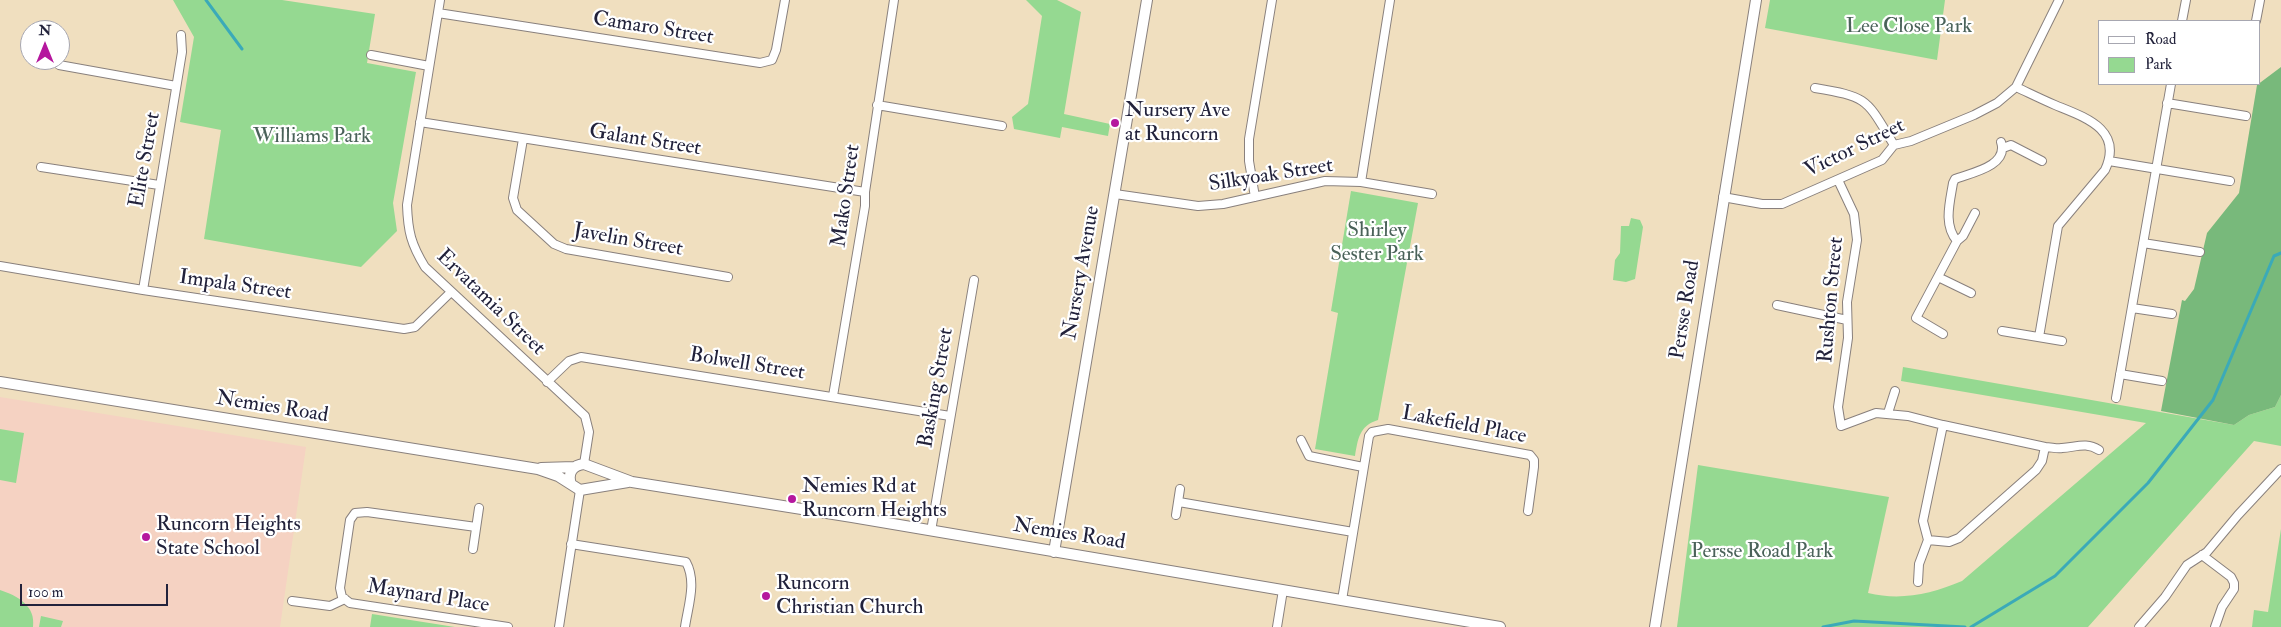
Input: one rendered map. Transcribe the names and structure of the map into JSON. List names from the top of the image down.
{
  "streets": {
    "street": [
      "Camaro Street",
      "Galant Street",
      "Victor Street",
      "Elite Street",
      "Silkyoak Street",
      "Mako Street",
      "Javelin Street",
      "Nursery Avenue",
      "Impala Street",
      "Rushton Street",
      "Ervatamia Street",
      "Persse Road",
      "Bolwell Street",
      "Basking Street",
      "Nemies Road",
      "Lakefield Place",
      "Maynard Place"
    ]
  },
  "crossings": [
    ["Camaro Street", "Ervatamia Street"],
    ["Galant Street", "Mako Street"],
    ["Galant Street", "Javelin Street"],
    ["Galant Street", "Ervatamia Street"],
    ["Victor Street", "Rushton Street"],
    ["Victor Street", "Persse Road"],
    ["Elite Street", "Impala Street"],
    ["Silkyoak Street", "Nursery Avenue"],
    ["Mako Street", "Bolwell Street"],
    ["Nursery Avenue", "Nemies Road"],
    ["Impala Street", "Ervatamia Street"],
    ["Ervatamia Street", "Bolwell Street"],
    ["Ervatamia Street", "Nemies Road"],
    ["Bolwell Street", "Basking Street"],
    ["Basking Street", "Nemies Road"],
    ["Nemies Road", "Lakefield Place"]
  ],
  "parks": [
    "Lee Close Park",
    "Williams Park",
    "Shirley Sester Park",
    "Persse Road Park"
  ],
  "places": [
    "Nursery Ave at Runcorn",
    "Nemies Rd at Runcorn Heights",
    "Runcorn Heights State School",
    "Runcorn Christian Church"
  ],
  "legend": ["Road", "Park"],
  "scale_bar": "100 m",
  "north": "top"
}
